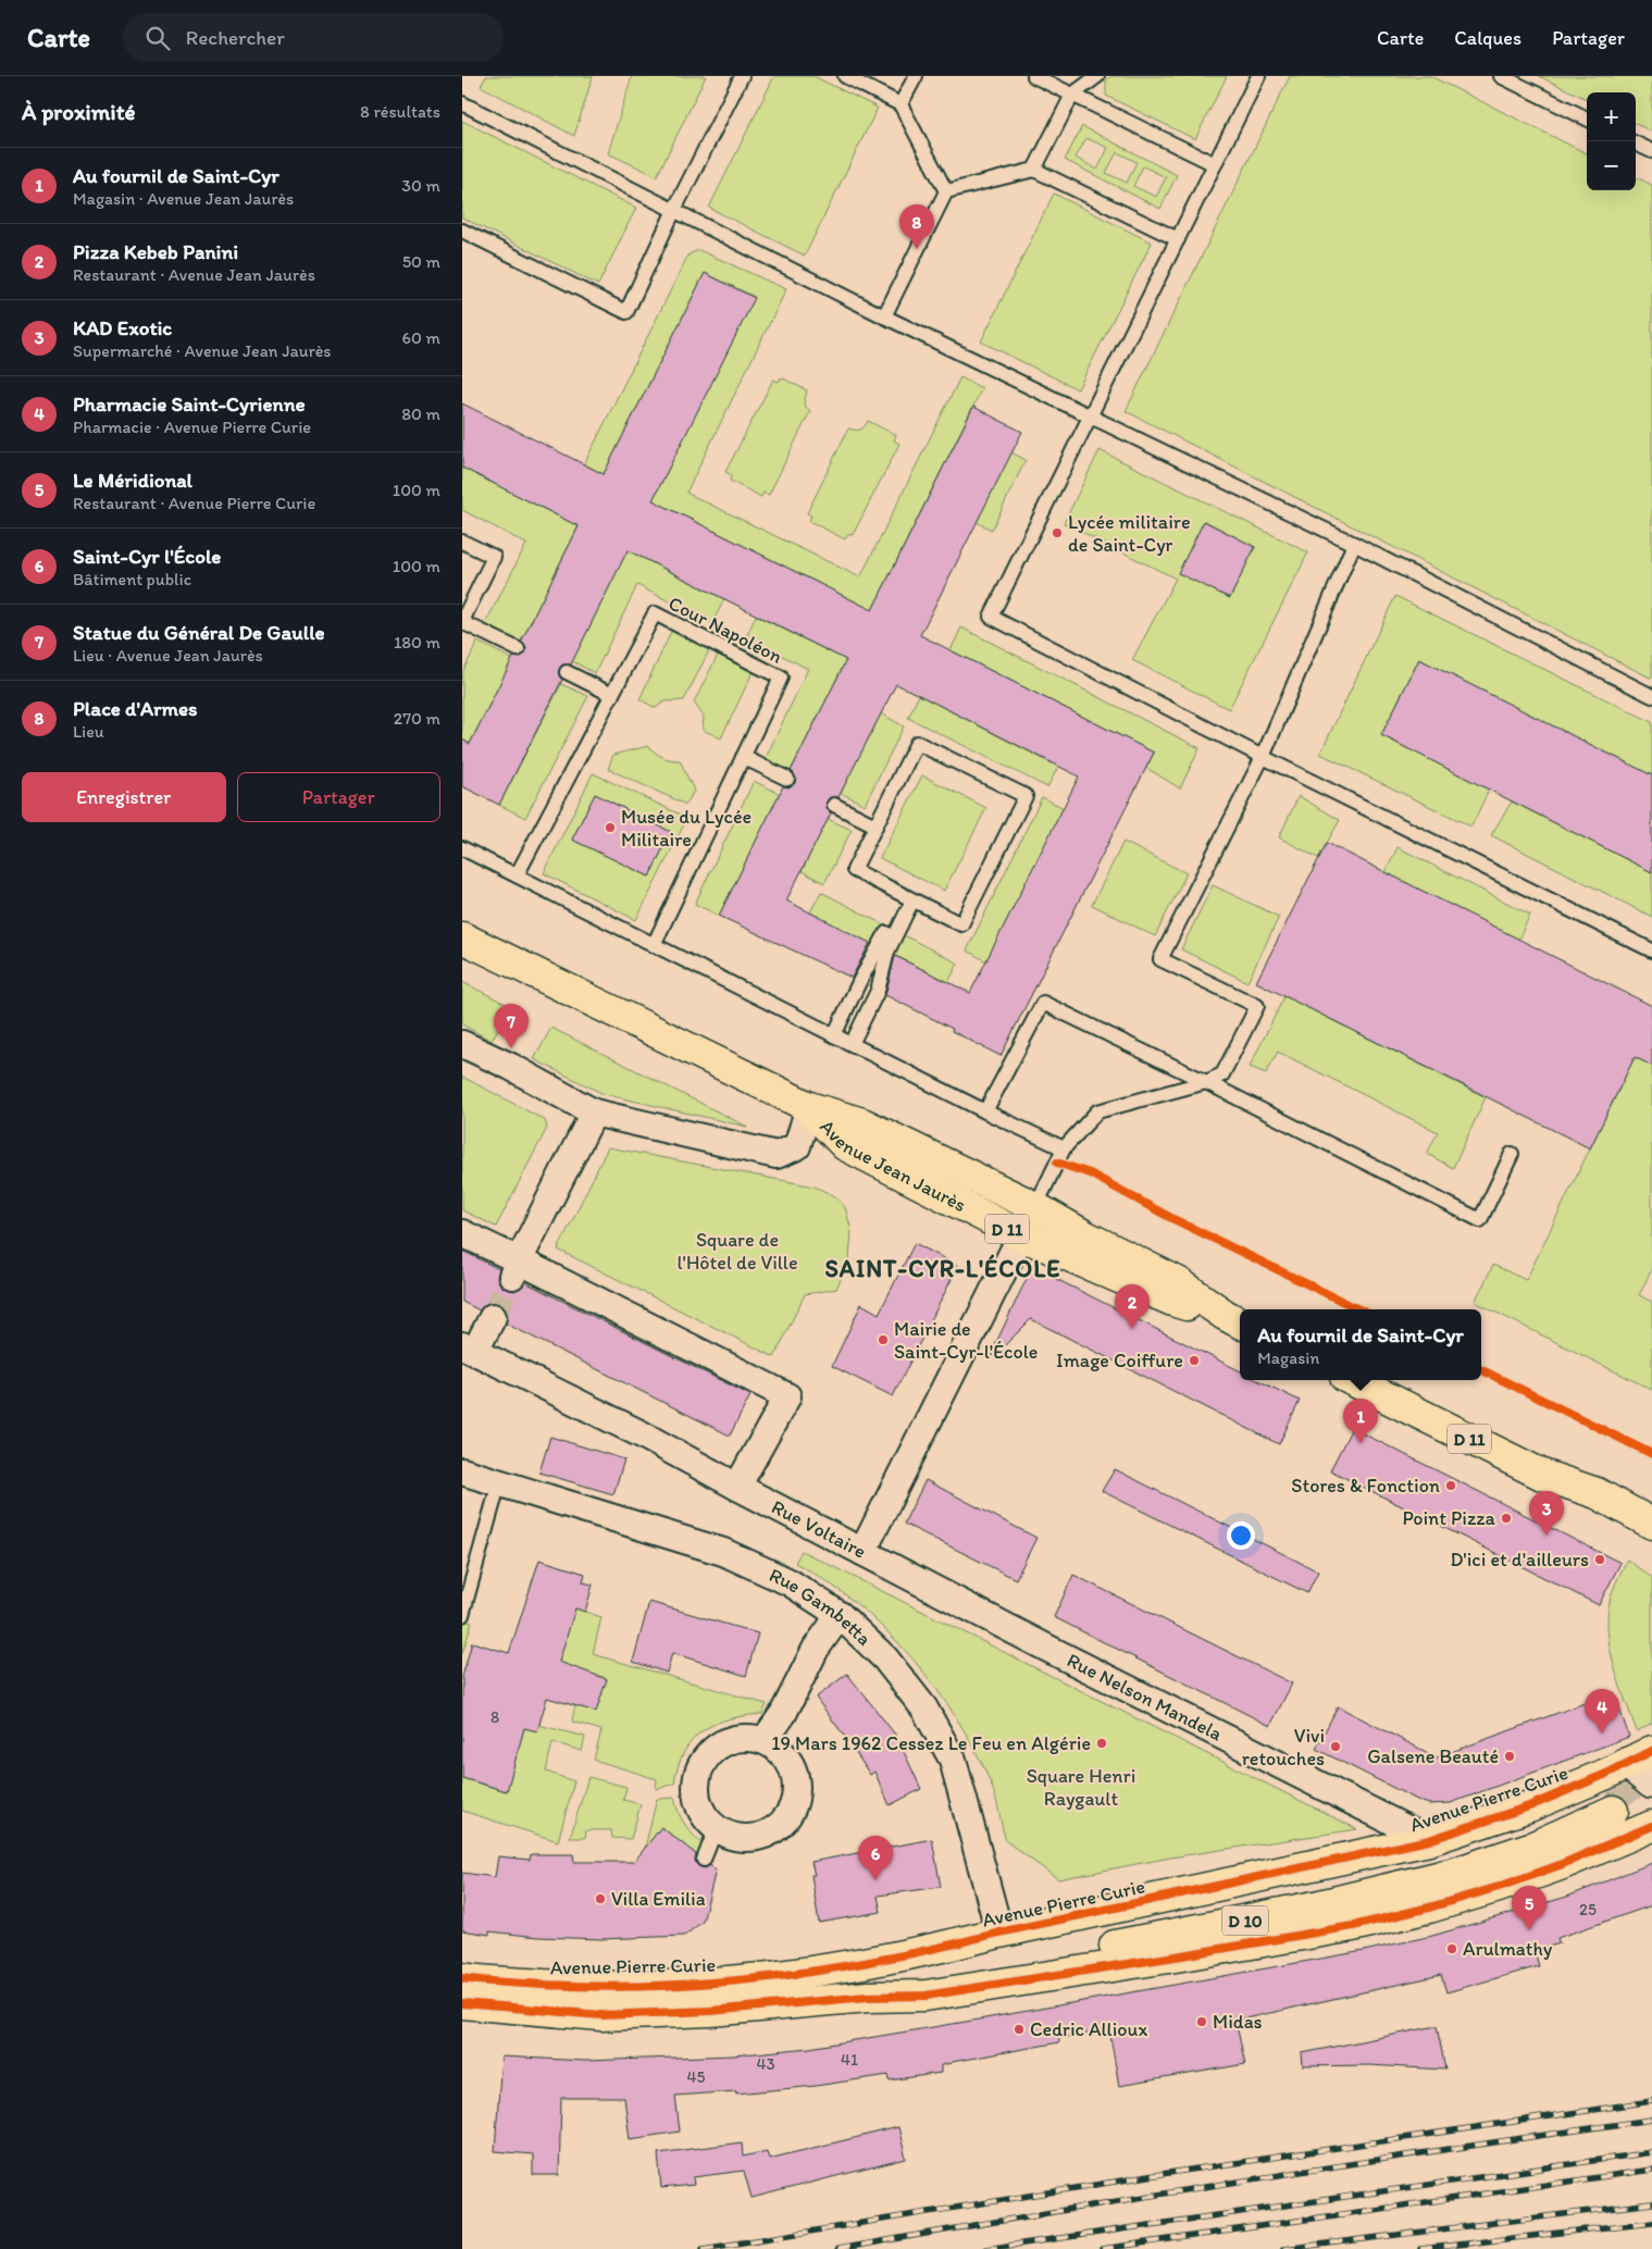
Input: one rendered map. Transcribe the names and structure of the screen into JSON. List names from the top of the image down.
{
  "streets": {
    "main road": [
      "Avenue Jean Jaurès",
      "D 11",
      "Avenue Pierre Curie",
      "D 10"
    ],
    "street": ["Rue Voltaire", "Rue Gambetta", "Rue Nelson Mandela"],
    "lane": ["Cour Napoléon"]
  },
  "crossings": [
    ["Avenue Jean Jaurès", "Rue Voltaire"],
    ["Rue Voltaire", "Rue Nelson Mandela"],
    ["Rue Gambetta", "Avenue Pierre Curie"],
    ["Rue Nelson Mandela", "Avenue Pierre Curie"],
    ["Avenue Pierre Curie", "D 10"]
  ],
  "districts": ["SAINT-CYR-L'ÉCOLE"],
  "parks": ["Square de l'Hôtel de Ville", "Square Henri Raygault"],
  "places": [
    "Lycée militaire de Saint-Cyr",
    "Musée du Lycée Militaire",
    "Mairie de Saint-Cyr-l'École",
    "Image Coiffure",
    "Stores & Fonction",
    "Point Pizza",
    "D'ici et d'ailleurs",
    "19 Mars 1962 Cessez Le Feu en Algérie",
    "Vivi retouches",
    "Galsene Beauté",
    "Villa Emilia",
    "Arulmathy",
    "Midas",
    "Cedric Allioux"
  ],
  "house_numbers": [
    "8",
    "25",
    "41",
    "43",
    "45"
  ],
  "page": {
    "header": "Carte",
    "search": "Rechercher",
    "nav": ["Carte", "Calques", "Partager"],
    "heading": ["À proximité", "8 résultats"],
    "map_buttons": ["+", "−"],
    "list": [
      {
        "mark": "1",
        "name": "Au fournil de Saint-Cyr",
        "note": "Magasin · Avenue Jean Jaurès",
        "value": "30 m"
      },
      {
        "mark": "2",
        "name": "Pizza Kebeb Panini",
        "note": "Restaurant · Avenue Jean Jaurès",
        "value": "50 m"
      },
      {
        "mark": "3",
        "name": "KAD Exotic",
        "note": "Supermarché · Avenue Jean Jaurès",
        "value": "60 m"
      },
      {
        "mark": "4",
        "name": "Pharmacie Saint-Cyrienne",
        "note": "Pharmacie · Avenue Pierre Curie",
        "value": "80 m"
      },
      {
        "mark": "5",
        "name": "Le Méridional",
        "note": "Restaurant · Avenue Pierre Curie",
        "value": "100 m"
      },
      {
        "mark": "6",
        "name": "Saint-Cyr l'École",
        "note": "Bâtiment public",
        "value": "100 m"
      },
      {
        "mark": "7",
        "name": "Statue du Général De Gaulle",
        "note": "Lieu · Avenue Jean Jaurès",
        "value": "180 m"
      },
      {
        "mark": "8",
        "name": "Place d'Armes",
        "note": "Lieu",
        "value": "270 m"
      }
    ],
    "pins": [
      "8",
      "7",
      "2",
      "1",
      "3",
      "4",
      "6",
      "5"
    ],
    "buttons": ["Enregistrer", "Partager"],
    "popup": ["Au fournil de Saint-Cyr", "Magasin"]
  }
}
